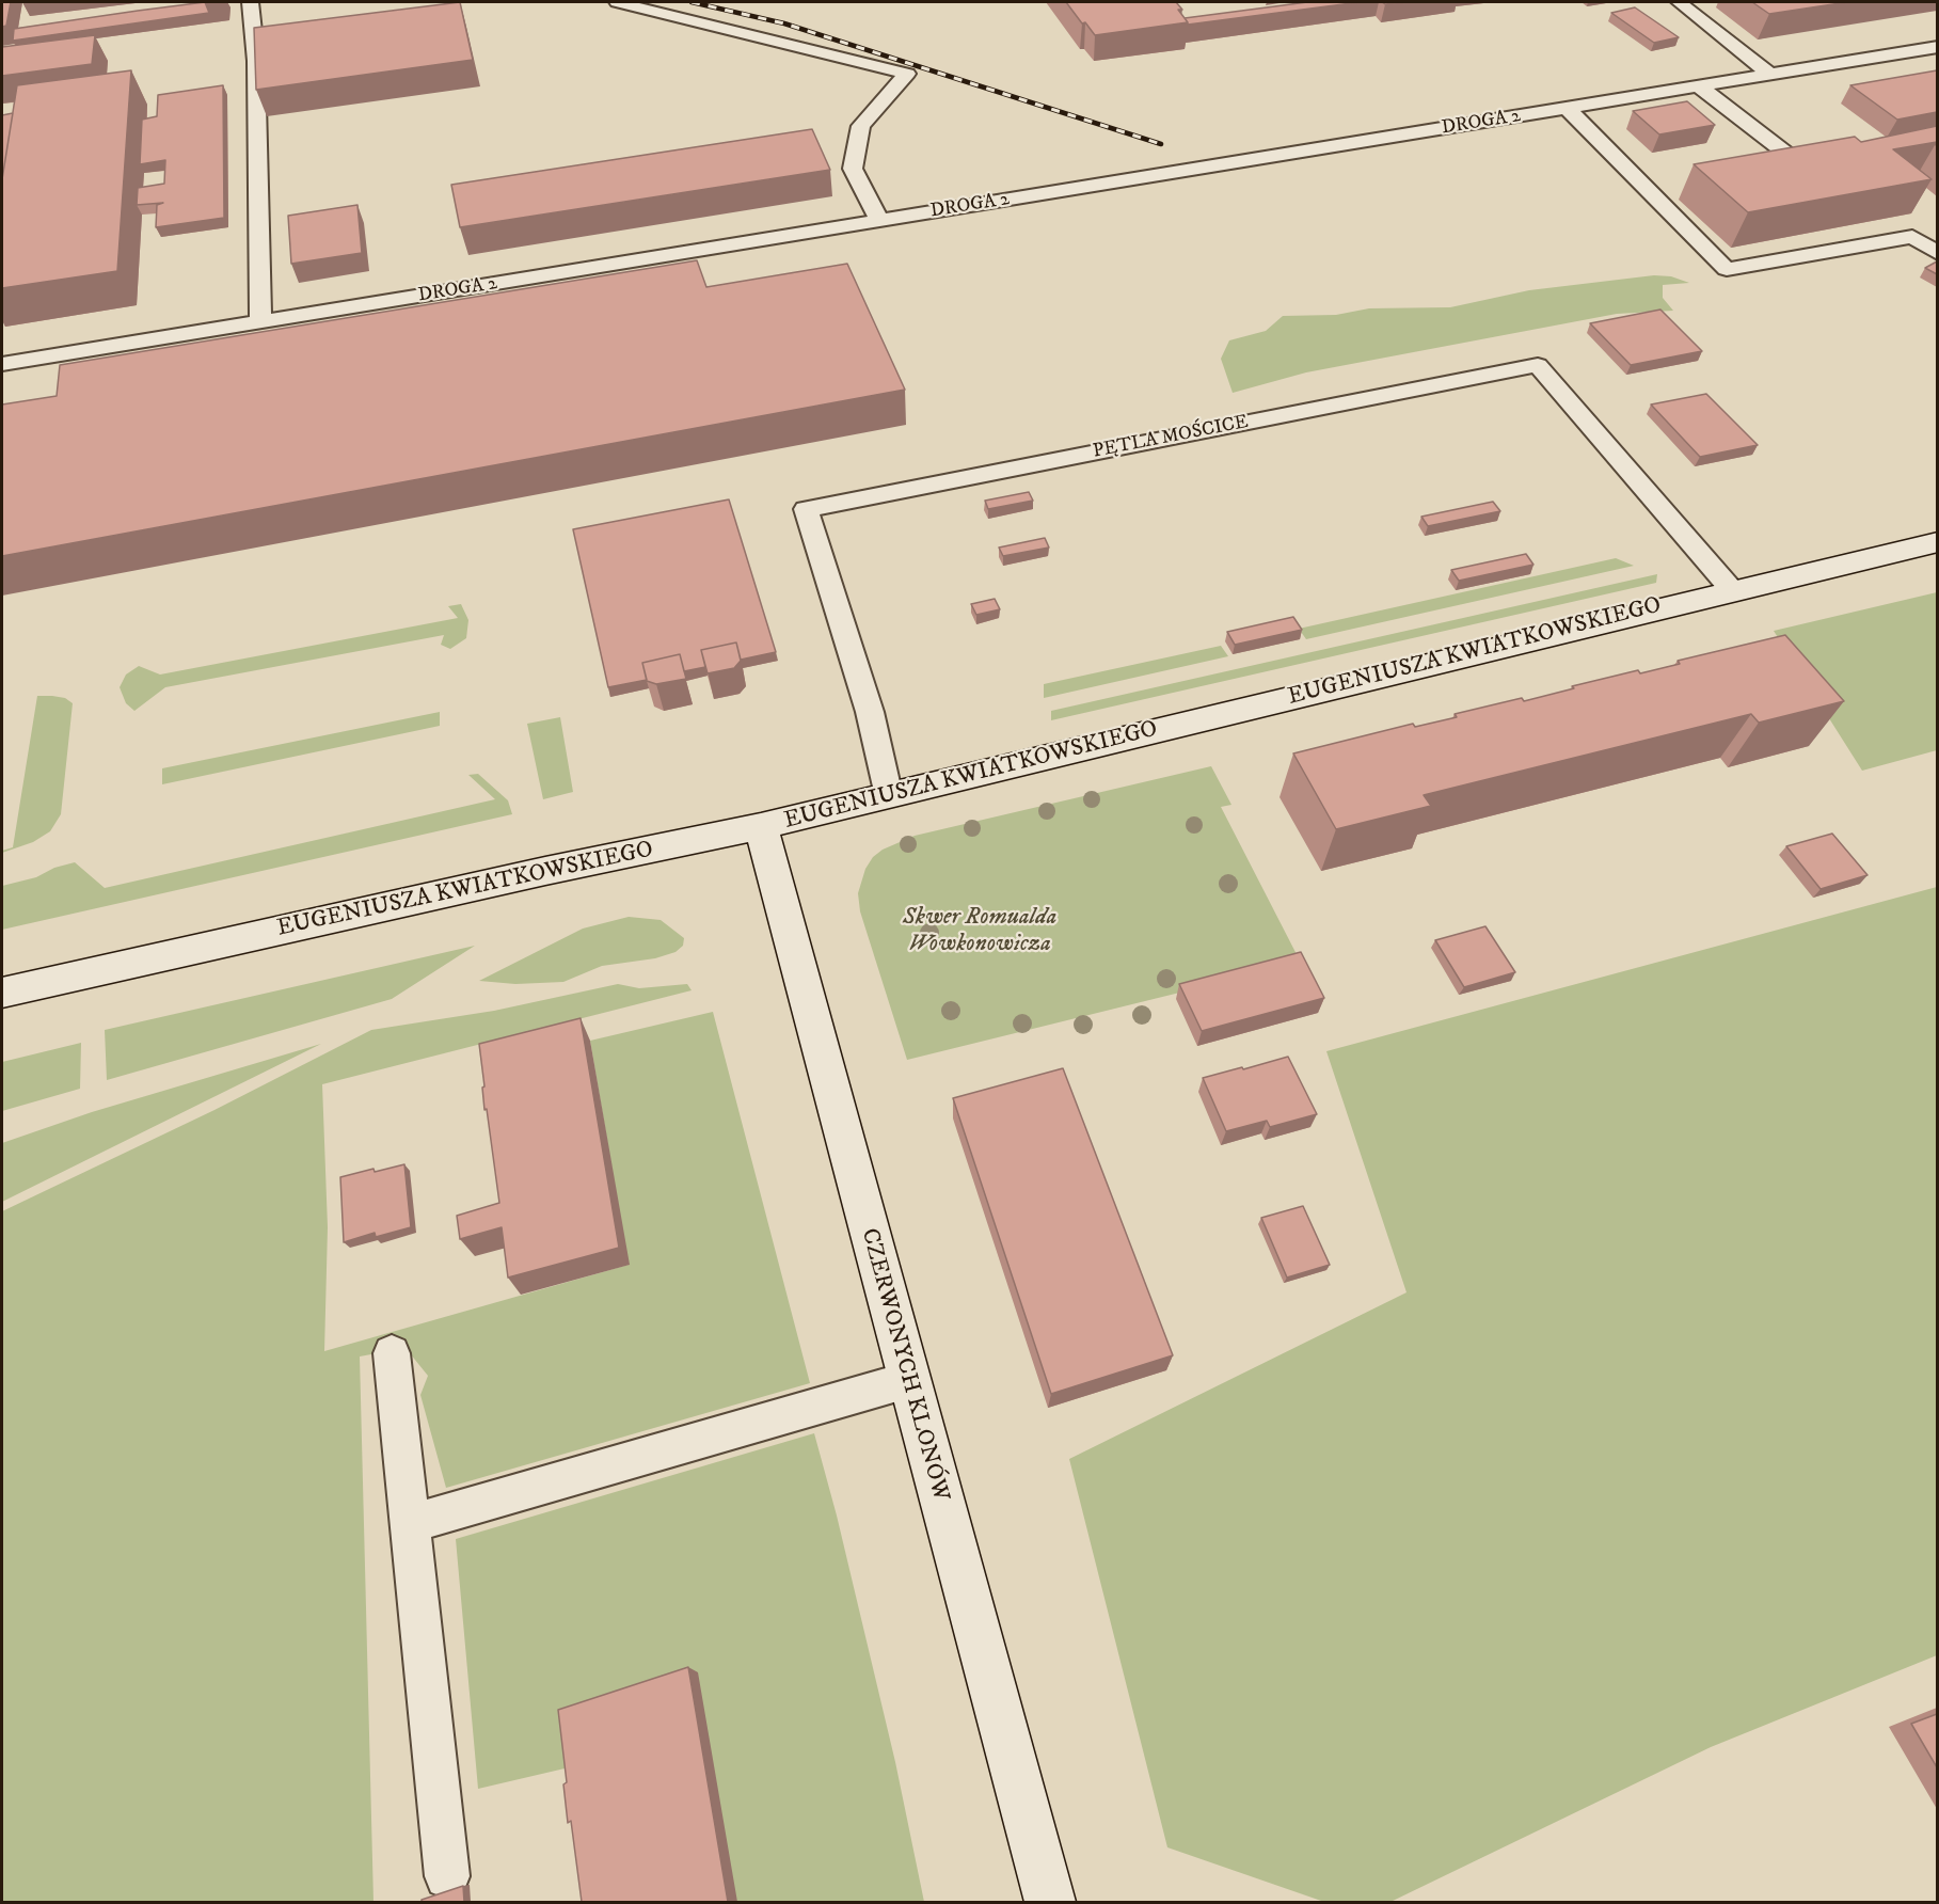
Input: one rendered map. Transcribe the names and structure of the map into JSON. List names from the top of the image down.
{
  "streets": {
    "main road": ["EUGENIUSZA KWIATKOWSKIEGO", "CZERWONYCH KLONÓW"],
    "lane": ["DROGA 2", "PĘTLA MOŚCICE"]
  },
  "crossings": [
    ["PĘTLA MOŚCICE", "EUGENIUSZA KWIATKOWSKIEGO"],
    ["EUGENIUSZA KWIATKOWSKIEGO", "CZERWONYCH KLONÓW"]
  ],
  "parks": ["Skwer Romualda Wowkonowicza"]
}
